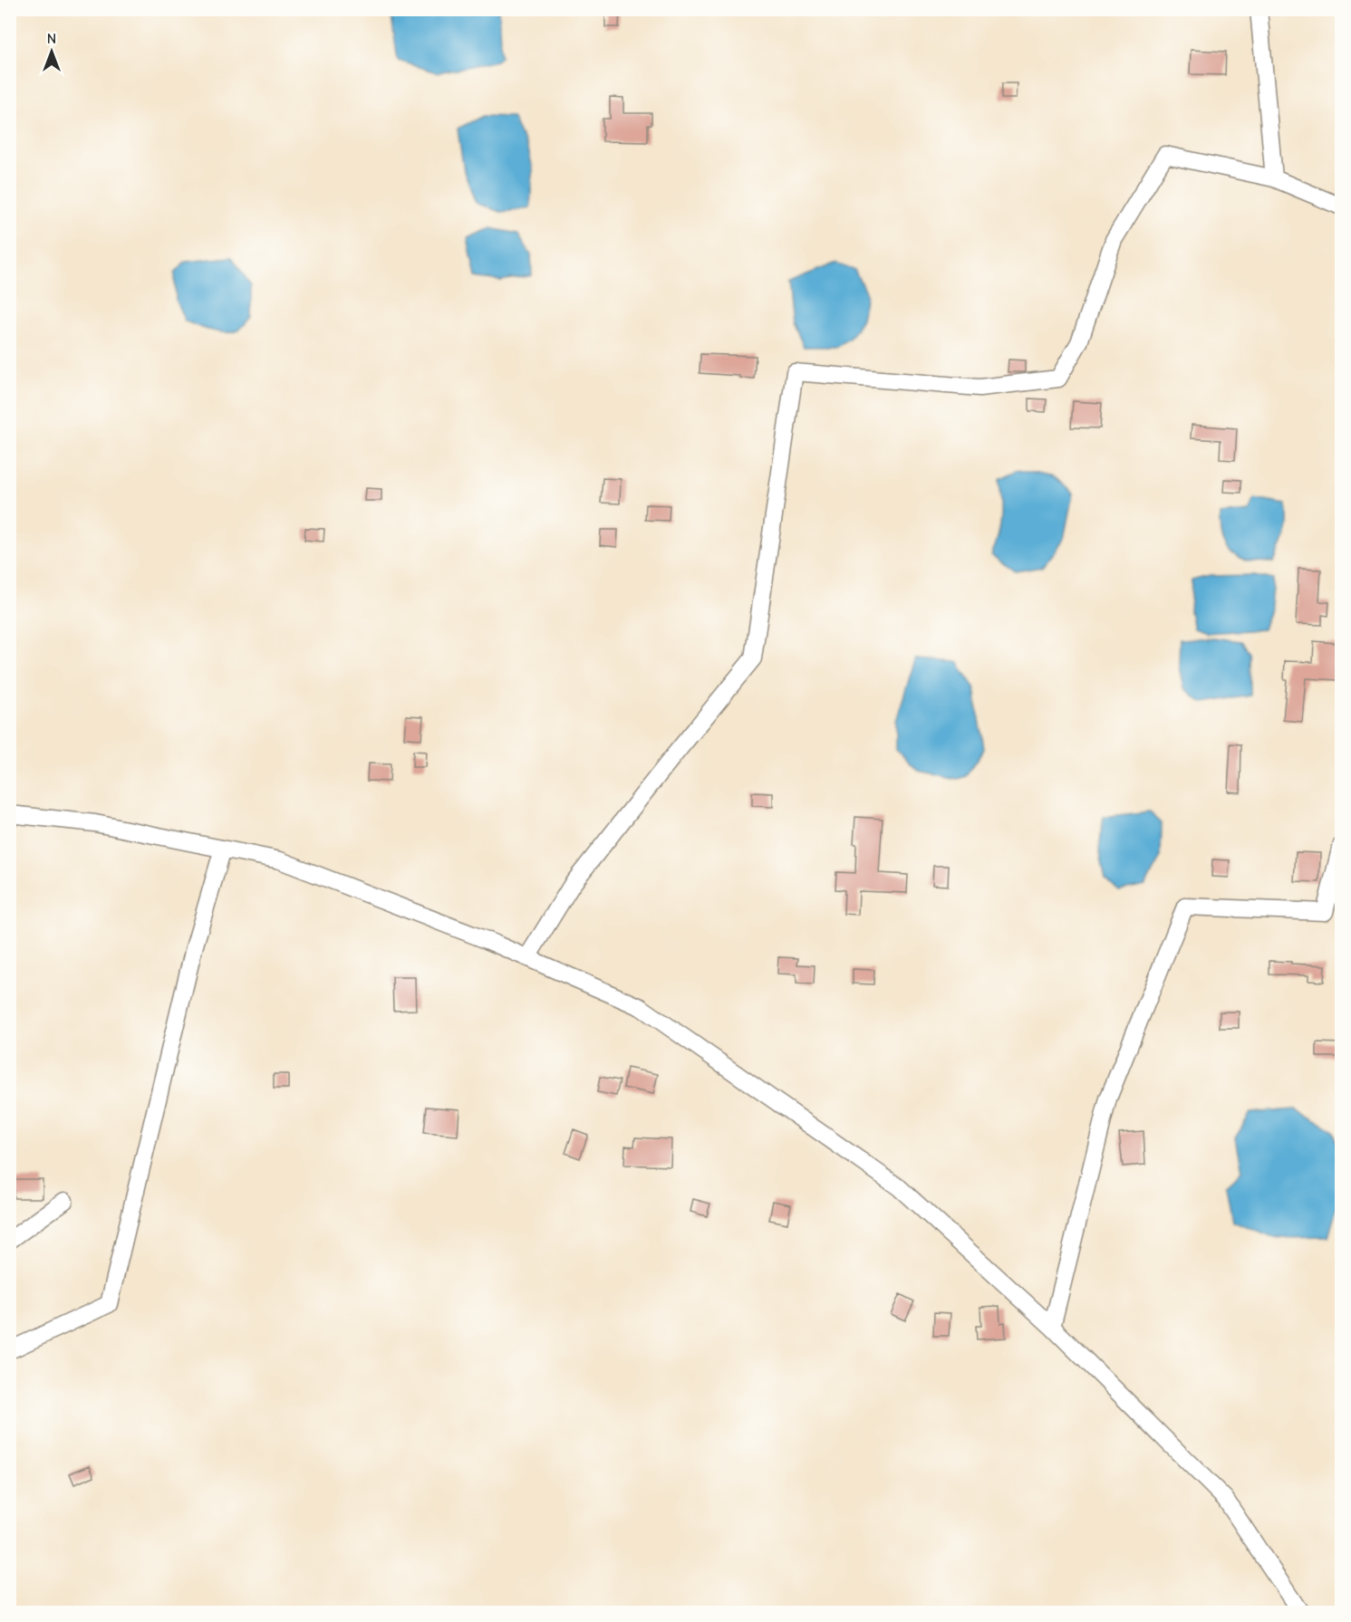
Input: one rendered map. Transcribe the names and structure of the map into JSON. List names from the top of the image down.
{
  "north": "top"
}
